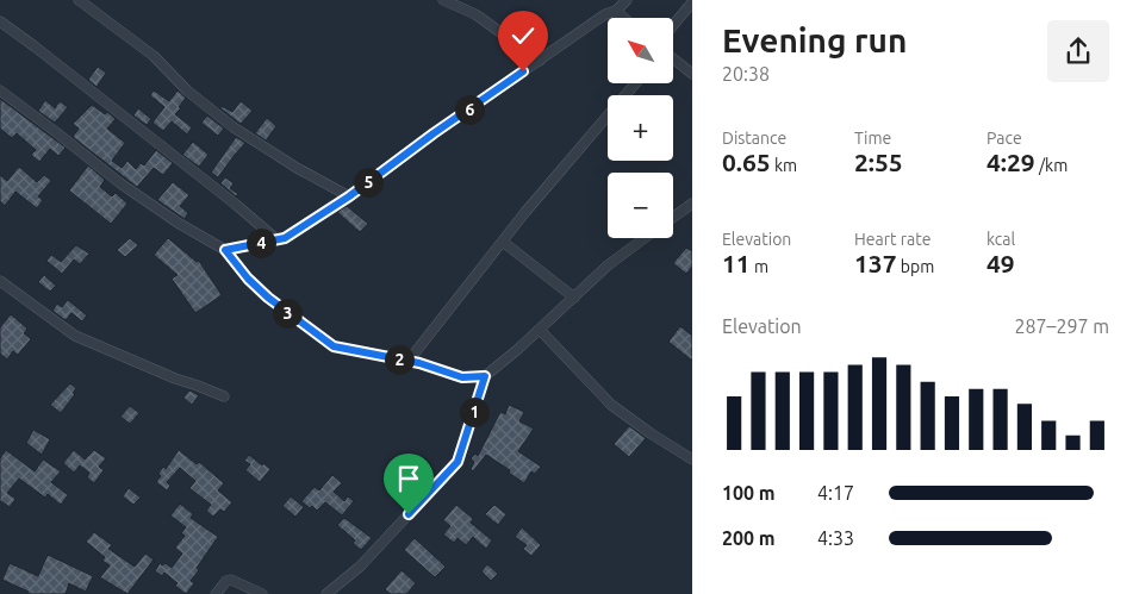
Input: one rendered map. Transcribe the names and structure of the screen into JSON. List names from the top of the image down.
{
  "north": "top left",
  "page": {
    "heading": ["Evening run", "20:38"],
    "map_buttons": ["+", "−"],
    "pins": [
      "6",
      "5",
      "4",
      "3",
      "2",
      "1"
    ],
    "stats": [
      ["Distance", "0.65 km"],
      ["Time", "2:55"],
      ["Pace", "4:29 /km"],
      ["Elevation", "11 m"],
      ["Heart rate", "137 bpm"],
      ["kcal", "49"]
    ],
    "chart": ["Elevation", "287–297 m"],
    "list": [
      {
        "name": "100 m",
        "note": "4:17"
      },
      {
        "name": "200 m",
        "note": "4:33"
      }
    ]
  }
}
